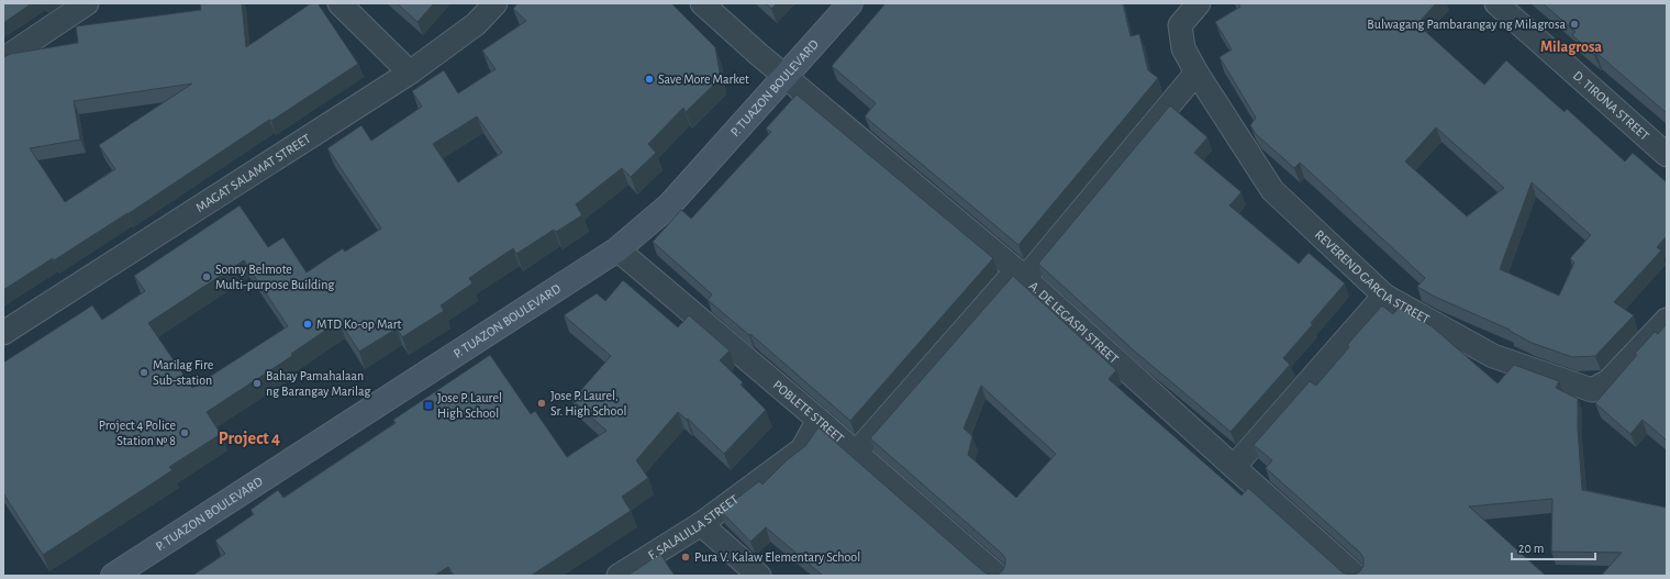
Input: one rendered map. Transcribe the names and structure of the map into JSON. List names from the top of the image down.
{
  "streets": {
    "main road": ["P. TUAZON BOULEVARD"],
    "street": [
      "D. TIRONA STREET",
      "MAGAT SALAMAT STREET",
      "REVEREND GARCIA STREET",
      "A. DE LEGASPI STREET",
      "POBLETE STREET",
      "F. SALALILLA STREET"
    ]
  },
  "crossings": [
    ["P. TUAZON BOULEVARD", "A. DE LEGASPI STREET"],
    ["P. TUAZON BOULEVARD", "POBLETE STREET"],
    ["POBLETE STREET", "F. SALALILLA STREET"]
  ],
  "districts": ["Milagrosa", "Project 4"],
  "places": {
    "other": [
      "Bulwagang Pambarangay ng Milagrosa",
      "Save More Market",
      "Sonny Belmote Multi-purpose Building",
      "MTD Ko-op Mart",
      "Marilag Fire Sub-station",
      "Bahay Pamahalaan ng Barangay Marilag",
      "Jose P. Laurel, Sr. High School",
      "Project 4 Police Station № 8",
      "Pura V. Kalaw Elementary School"
    ],
    "transit": ["Jose P. Laurel High School"]
  },
  "scale_bar": "20 m"
}
